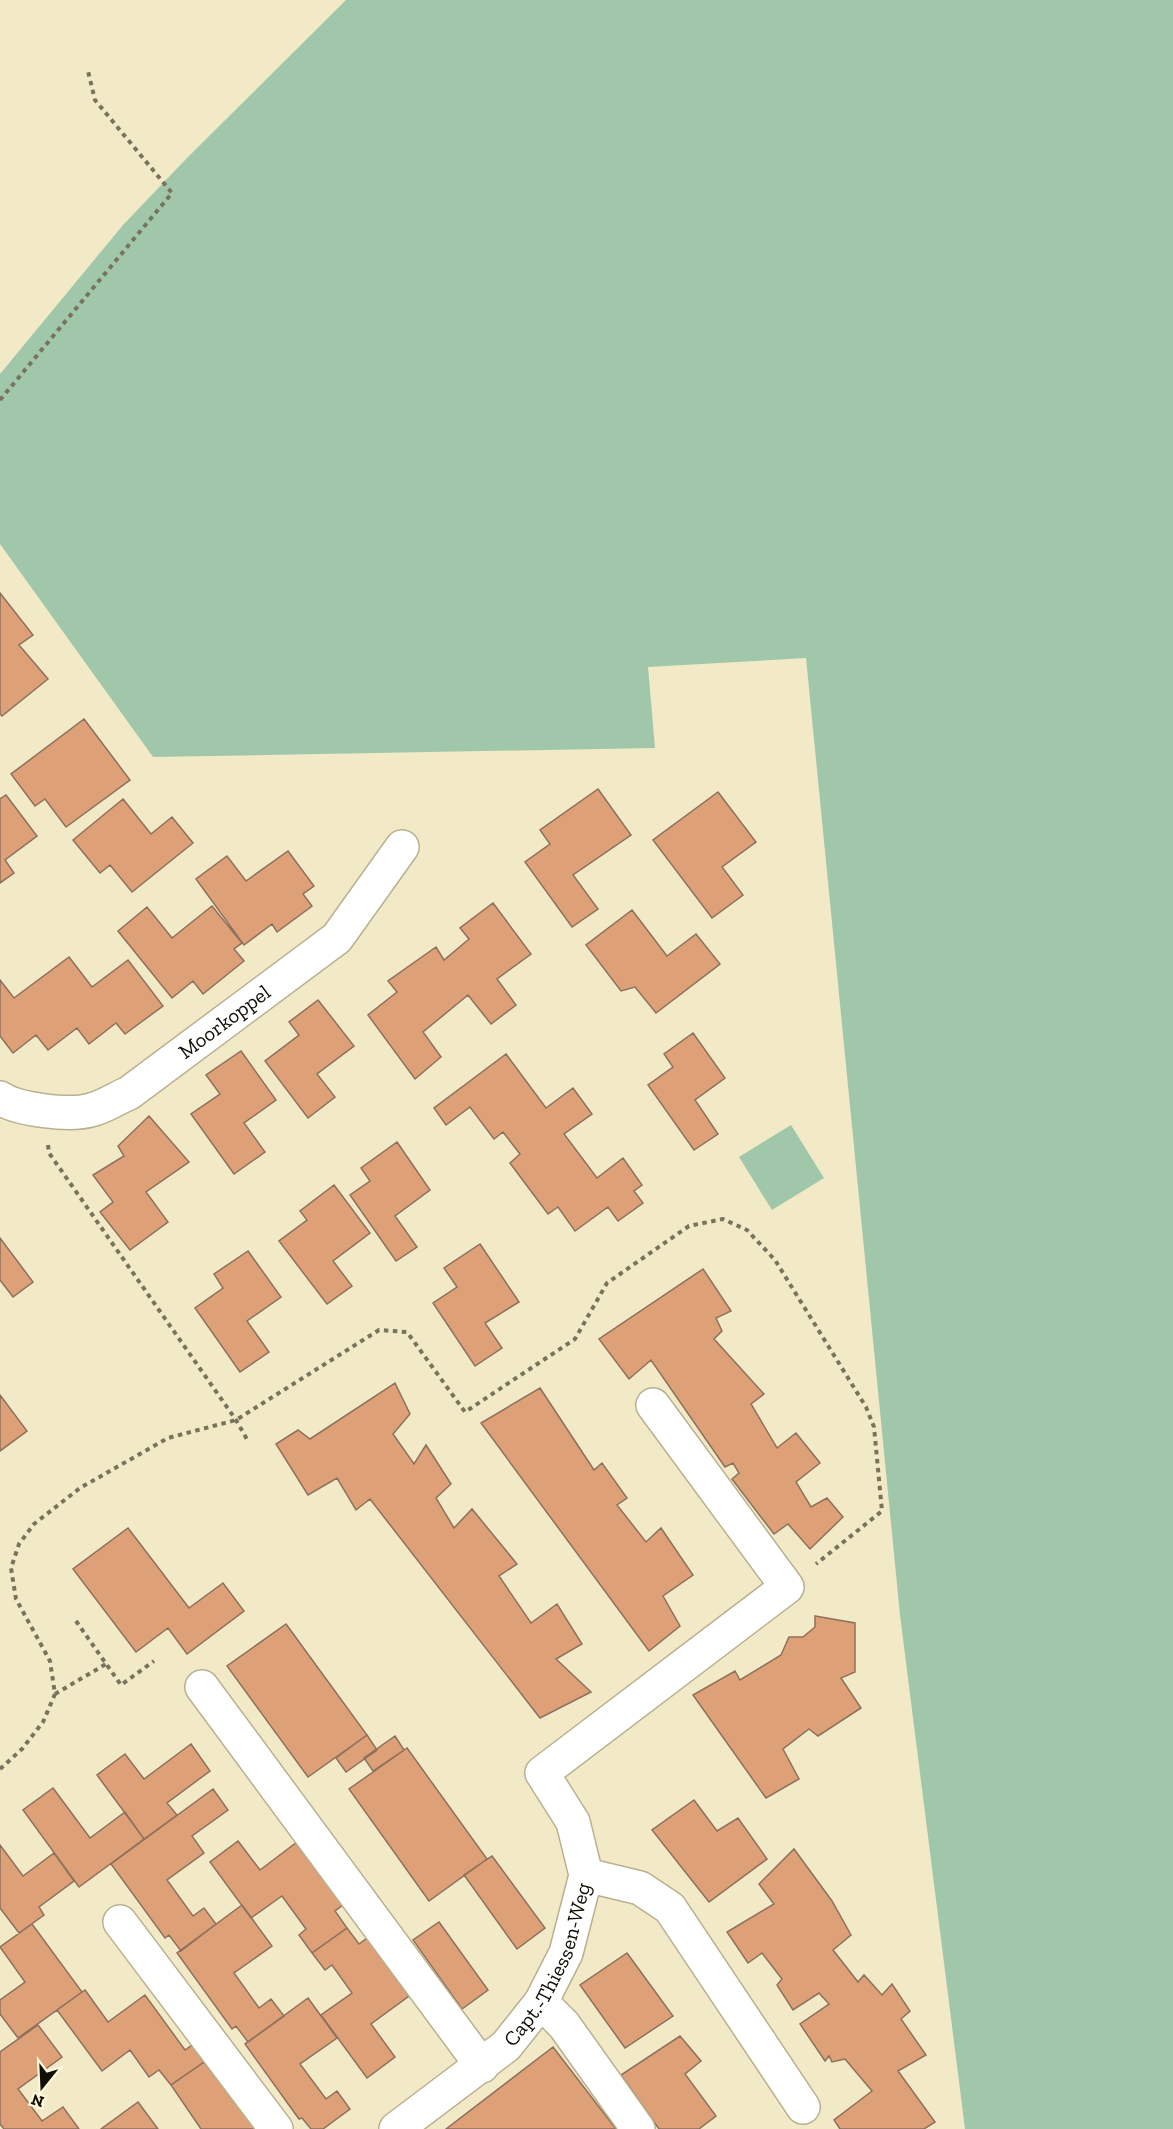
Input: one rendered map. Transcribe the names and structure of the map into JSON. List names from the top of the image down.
{
  "streets": {
    "street": ["Moorkoppel", "Capt.-Thiessen-Weg"]
  },
  "north": "bottom"
}
